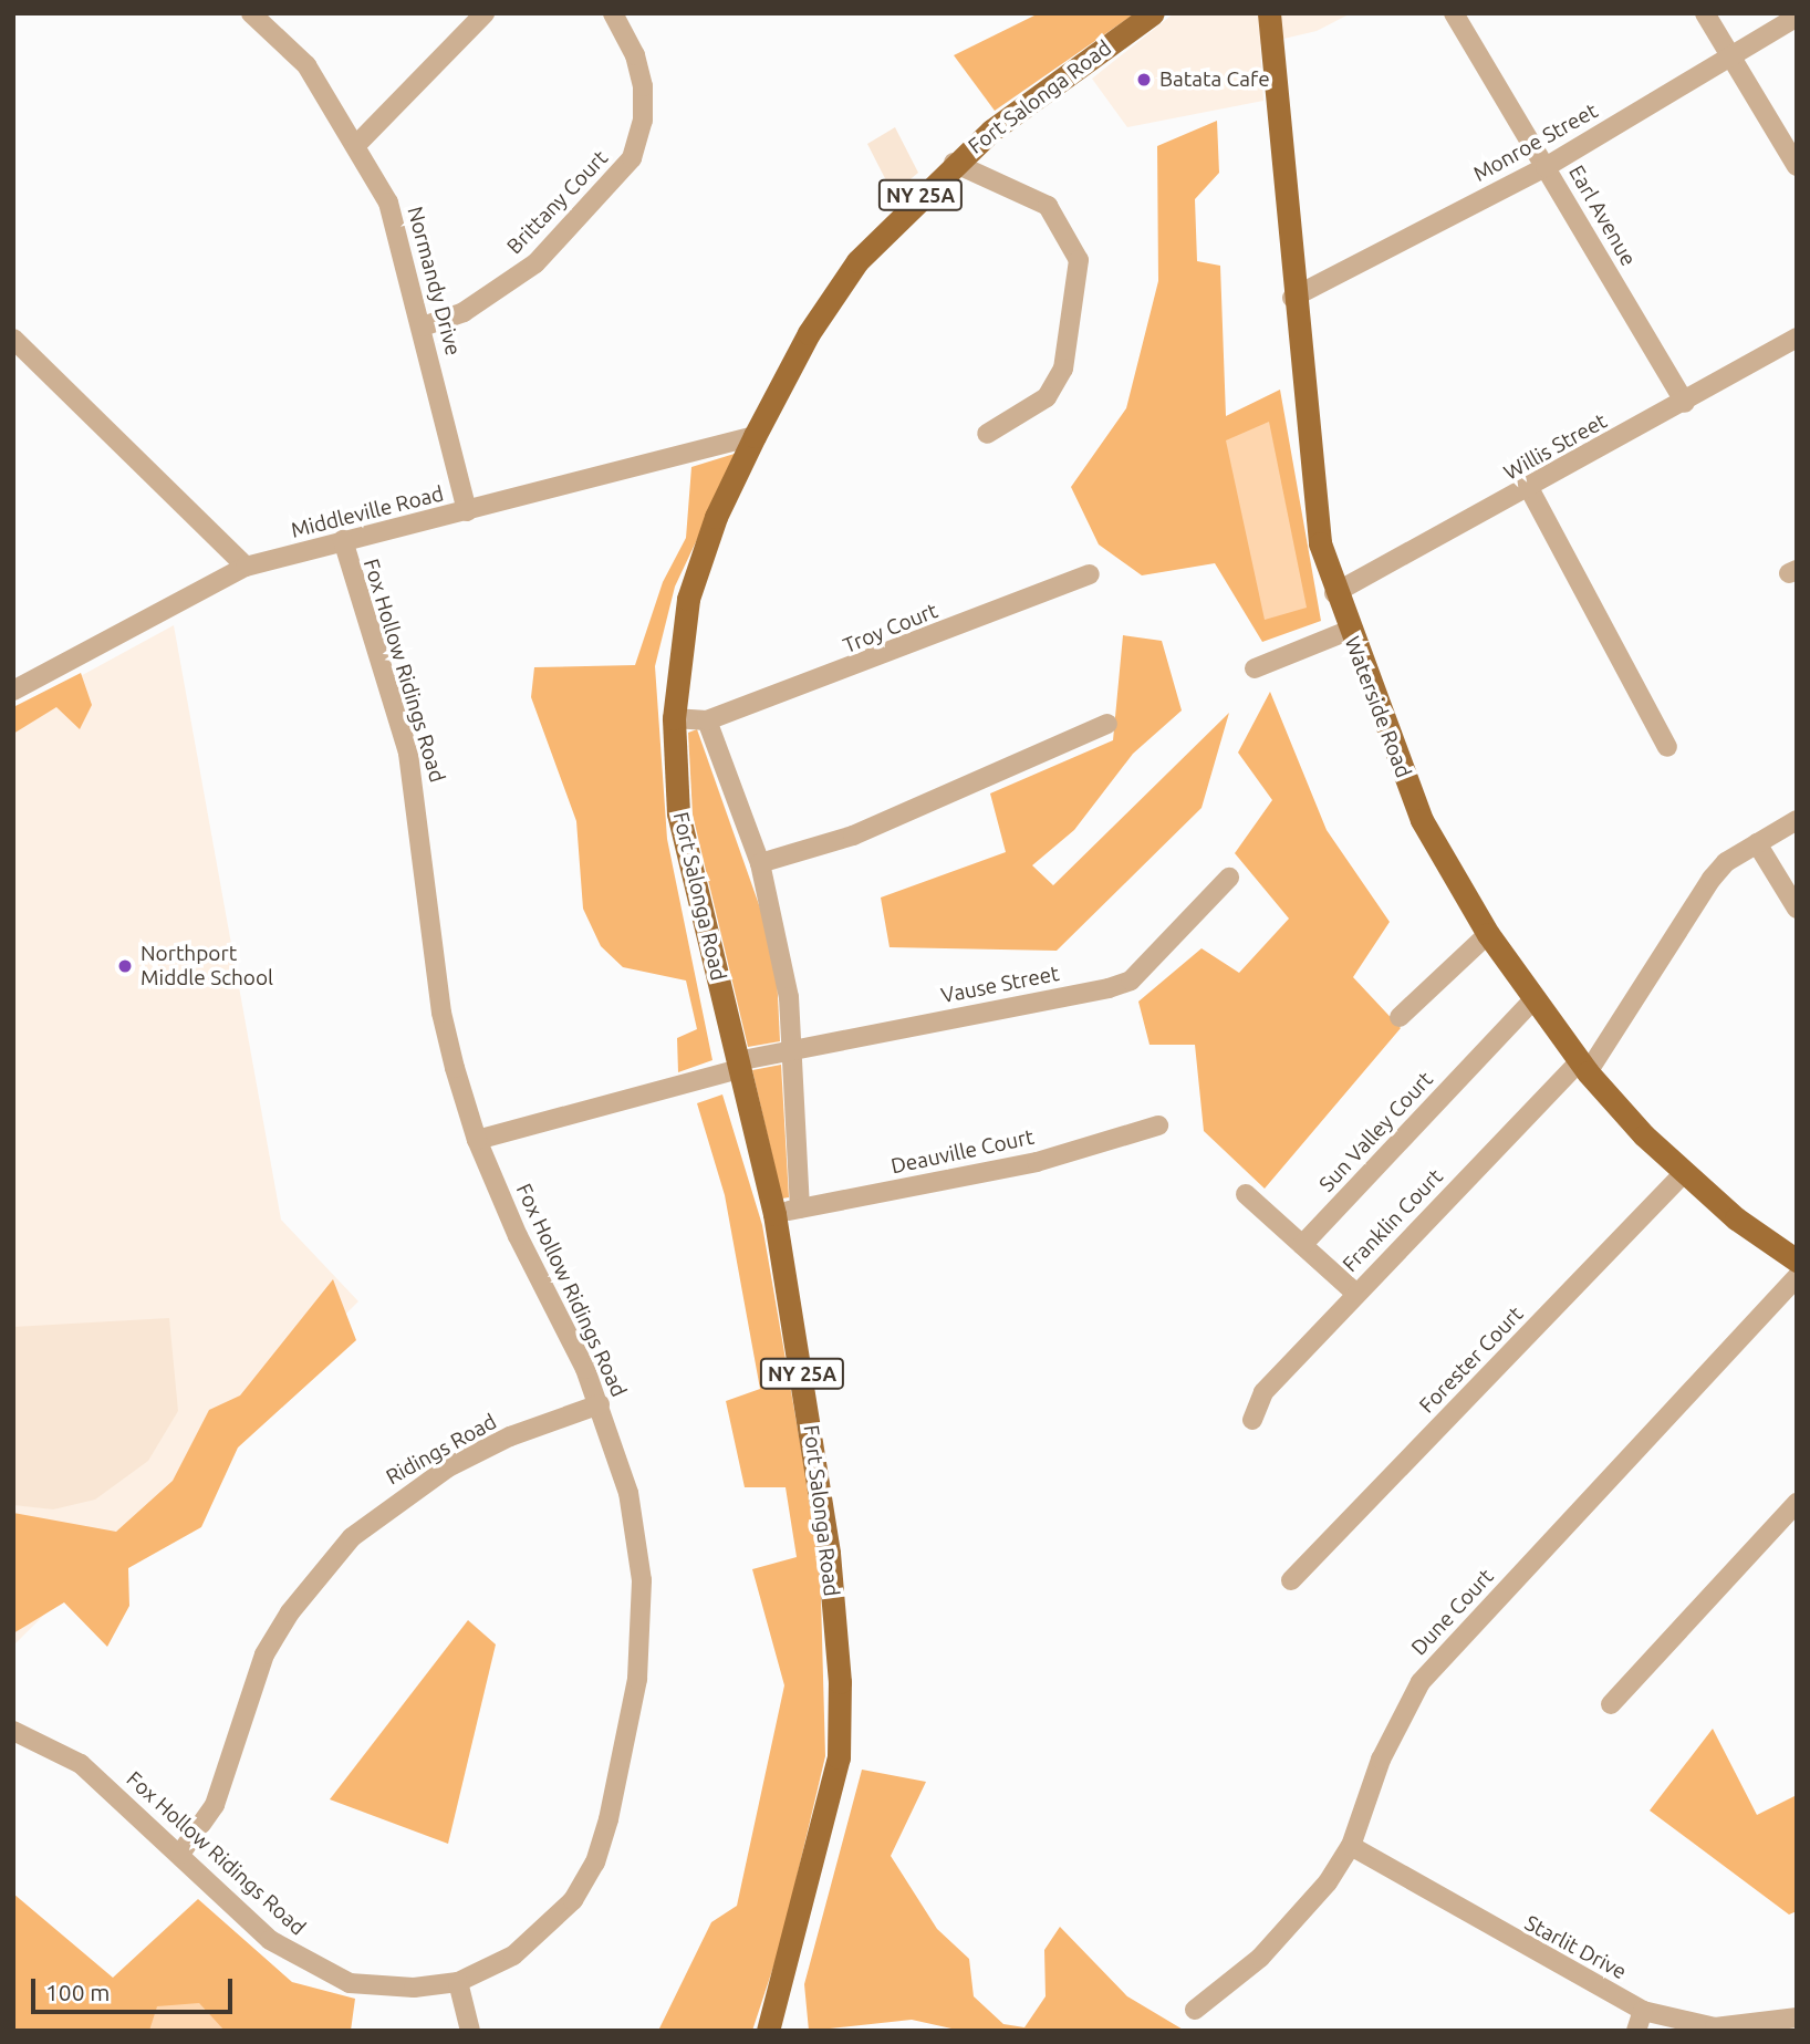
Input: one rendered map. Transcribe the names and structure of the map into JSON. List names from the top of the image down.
{
  "streets": {
    "main road": ["Fort Salonga Road", "NY 25A", "Waterside Road"],
    "street": [
      "Monroe Street",
      "Brittany Court",
      "Earl Avenue",
      "Normandy Drive",
      "Willis Street",
      "Middleville Road",
      "Troy Court",
      "Fox Hollow Ridings Road",
      "Vause Street",
      "Sun Valley Court",
      "Deauville Court",
      "Franklin Court",
      "Forester Court",
      "Ridings Road",
      "Dune Court",
      "Starlit Drive"
    ]
  },
  "crossings": [
    ["Fort Salonga Road", "Middleville Road"],
    ["Fort Salonga Road", "Vause Street"],
    ["Fort Salonga Road", "Deauville Court"],
    ["Monroe Street", "Earl Avenue"],
    ["Monroe Street", "Waterside Road"],
    ["Brittany Court", "Normandy Drive"],
    ["Earl Avenue", "Willis Street"],
    ["Normandy Drive", "Middleville Road"],
    ["Willis Street", "Waterside Road"],
    ["Middleville Road", "Fox Hollow Ridings Road"],
    ["Fox Hollow Ridings Road", "Vause Street"],
    ["Fox Hollow Ridings Road", "Ridings Road"],
    ["Waterside Road", "Sun Valley Court"],
    ["Waterside Road", "Franklin Court"],
    ["Waterside Road", "Forester Court"],
    ["Dune Court", "Starlit Drive"]
  ],
  "places": ["Batata Cafe", "Northport Middle School"],
  "scale_bar": "100 m"
}
